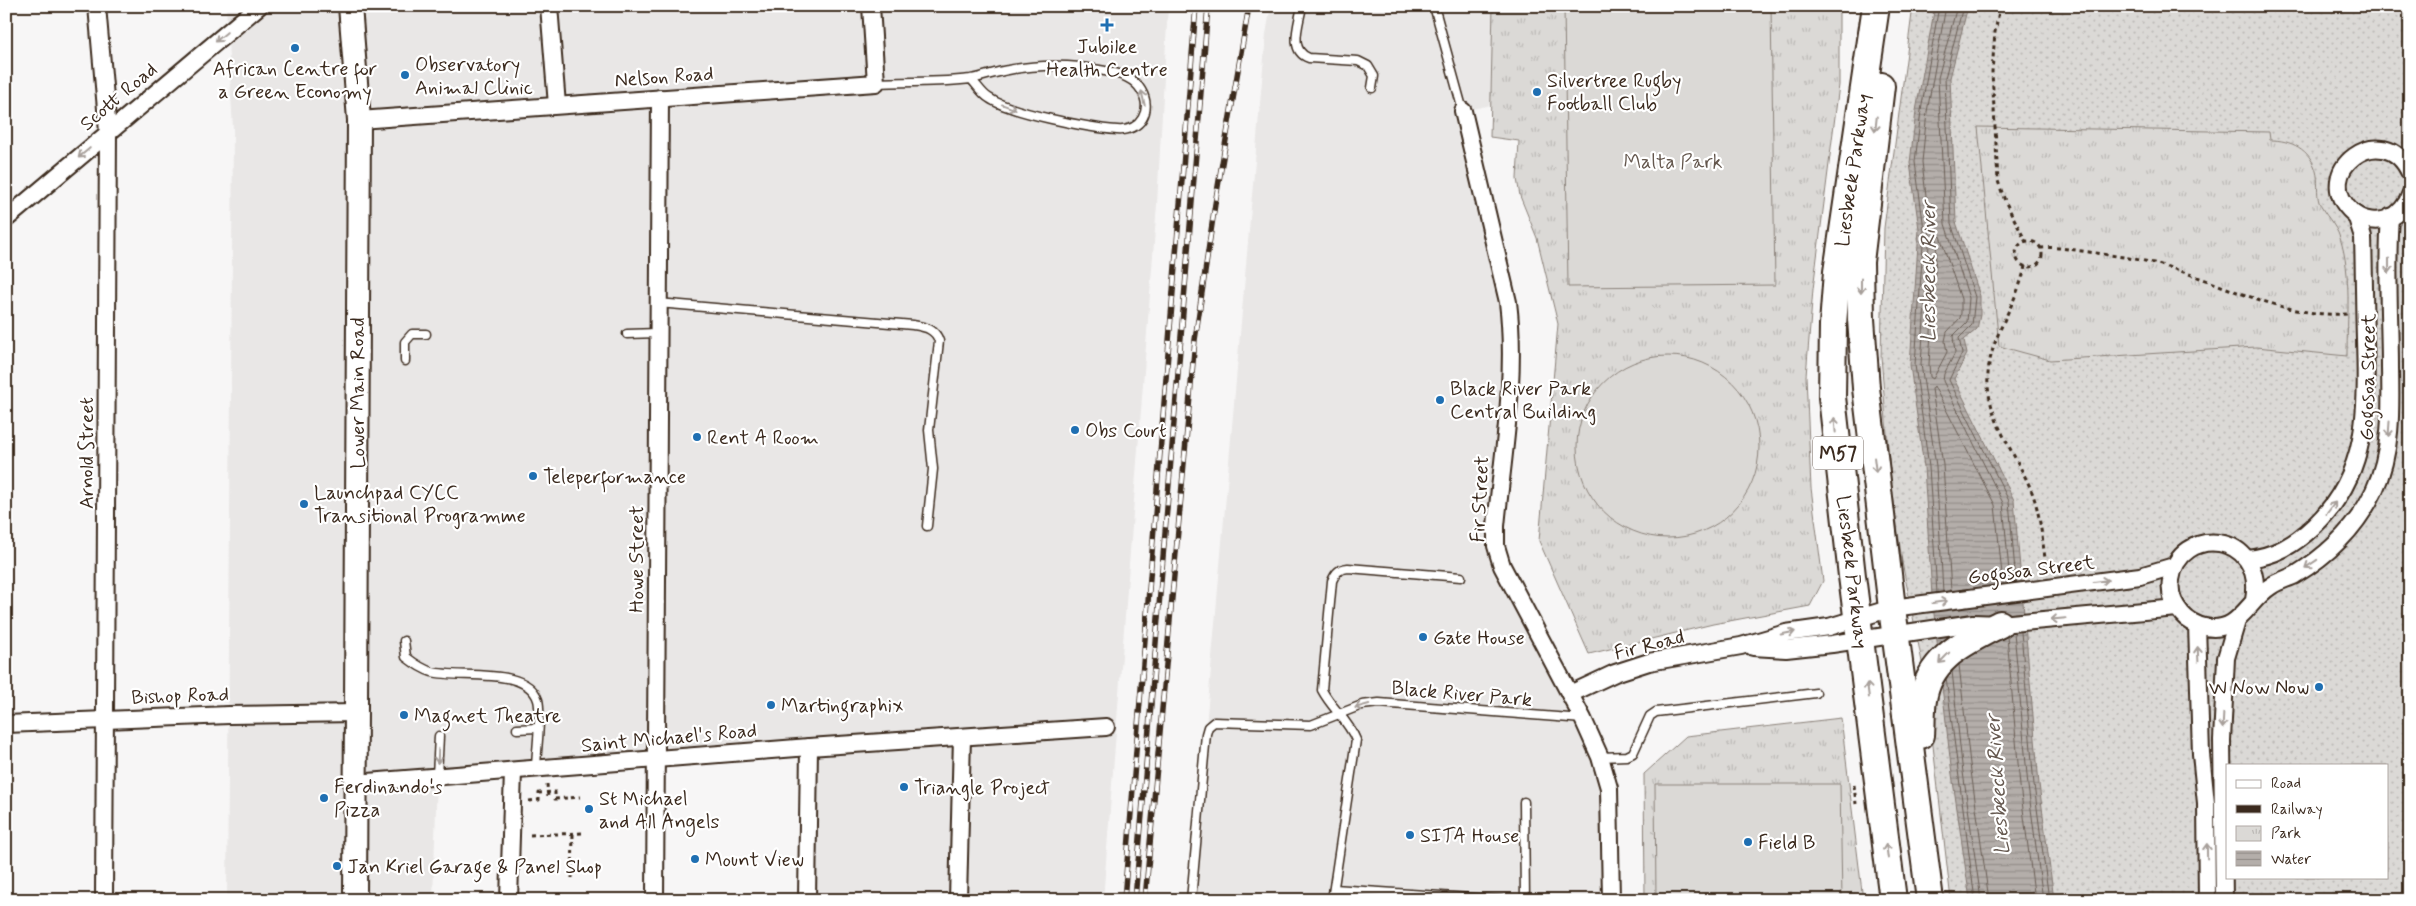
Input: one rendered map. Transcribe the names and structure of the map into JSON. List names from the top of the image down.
{
  "streets": {
    "main road": ["Liesbeek Parkway", "M57"],
    "street": [
      "Nelson Road",
      "Scott Road",
      "Gogosoa Street",
      "Lower Main Road",
      "Arnold Street",
      "Fir Street",
      "Howe Street",
      "Fir Road",
      "Bishop Road",
      "Saint Michael's Road"
    ],
    "lane": ["Black River Park"]
  },
  "crossings": [
    ["Nelson Road", "Lower Main Road"],
    ["Nelson Road", "Howe Street"],
    ["Scott Road", "Arnold Street"],
    ["Liesbeek Parkway", "Gogosoa Street"],
    ["Liesbeek Parkway", "Fir Road"],
    ["Gogosoa Street", "Fir Road"],
    ["Lower Main Road", "Bishop Road"],
    ["Lower Main Road", "Saint Michael's Road"],
    ["Arnold Street", "Bishop Road"],
    ["Fir Street", "Fir Road"],
    ["Fir Street", "Black River Park"],
    ["Howe Street", "Saint Michael's Road"]
  ],
  "one_way": ["Scott Road", "Black River Park"],
  "water": ["Liesbeeck River"],
  "parks": ["Malta Park"],
  "places": {
    "health": ["Jubilee Health Centre"],
    "other": [
      "African Centre for a Green Economy",
      "Observatory Animal Clinic",
      "Silvertree Rugby Football Club",
      "Black River Park Central Building",
      "Obs Court",
      "Rent A Room",
      "Teleperformance",
      "Launchpad CYCC Transitional Programme",
      "Gate House",
      "W Now Now",
      "Martingraphix",
      "Magnet Theatre",
      "Triangle Project",
      "Ferdinando's Pizza",
      "St Michael and All Angels",
      "SITA House",
      "Field B",
      "Mount View",
      "Jan Kriel Garage & Panel Shop"
    ]
  },
  "legend": [
    "Road",
    "Railway",
    "Park",
    "Water"
  ]
}
